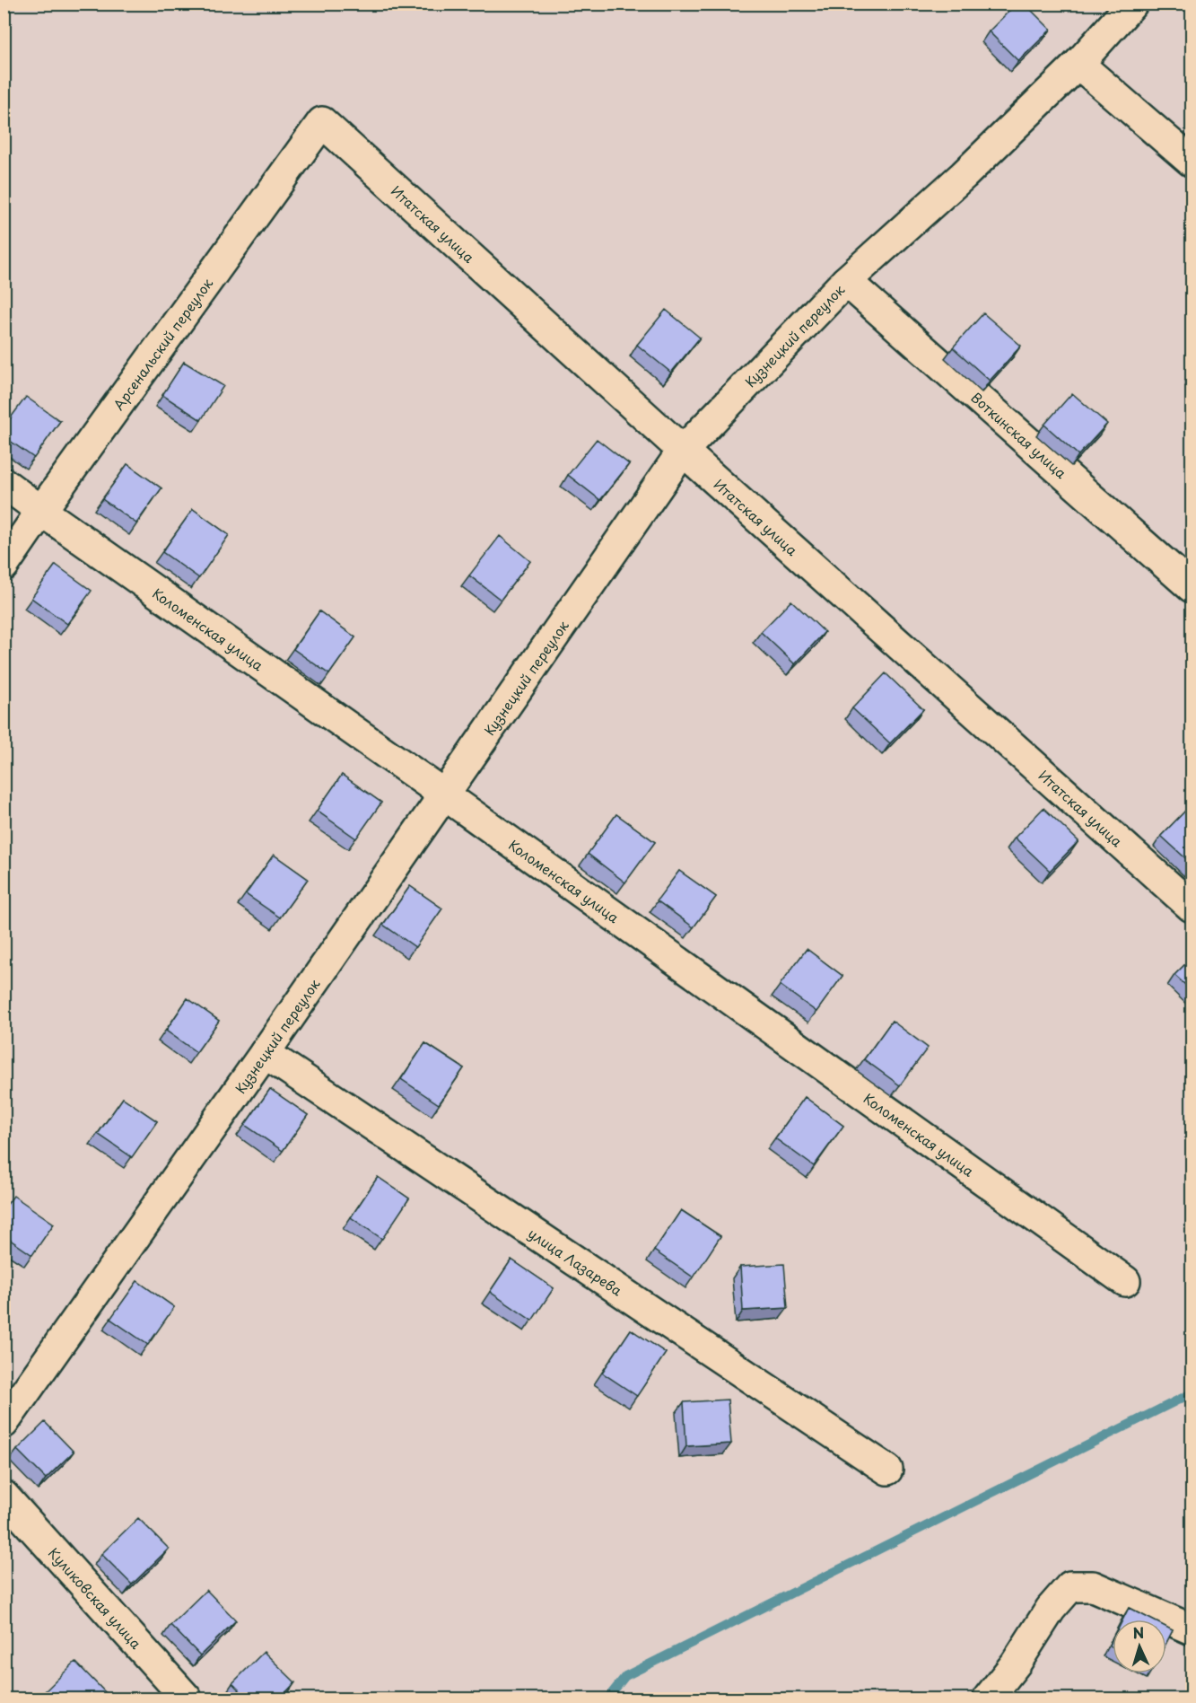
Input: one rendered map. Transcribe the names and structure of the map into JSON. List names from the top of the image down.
{
  "streets": {
    "street": [
      "Итатская улица",
      "Кузнецкий переулок",
      "Арсенальский переулок",
      "Воткинская улица",
      "Коломенская улица",
      "улица Лазарева",
      "Куликовская улица"
    ]
  },
  "crossings": [
    ["Итатская улица", "Кузнецкий переулок"],
    ["Итатская улица", "Арсенальский переулок"],
    ["Кузнецкий переулок", "Воткинская улица"],
    ["Кузнецкий переулок", "Коломенская улица"],
    ["Кузнецкий переулок", "улица Лазарева"],
    ["Арсенальский переулок", "Коломенская улица"]
  ],
  "north": "top"
}
